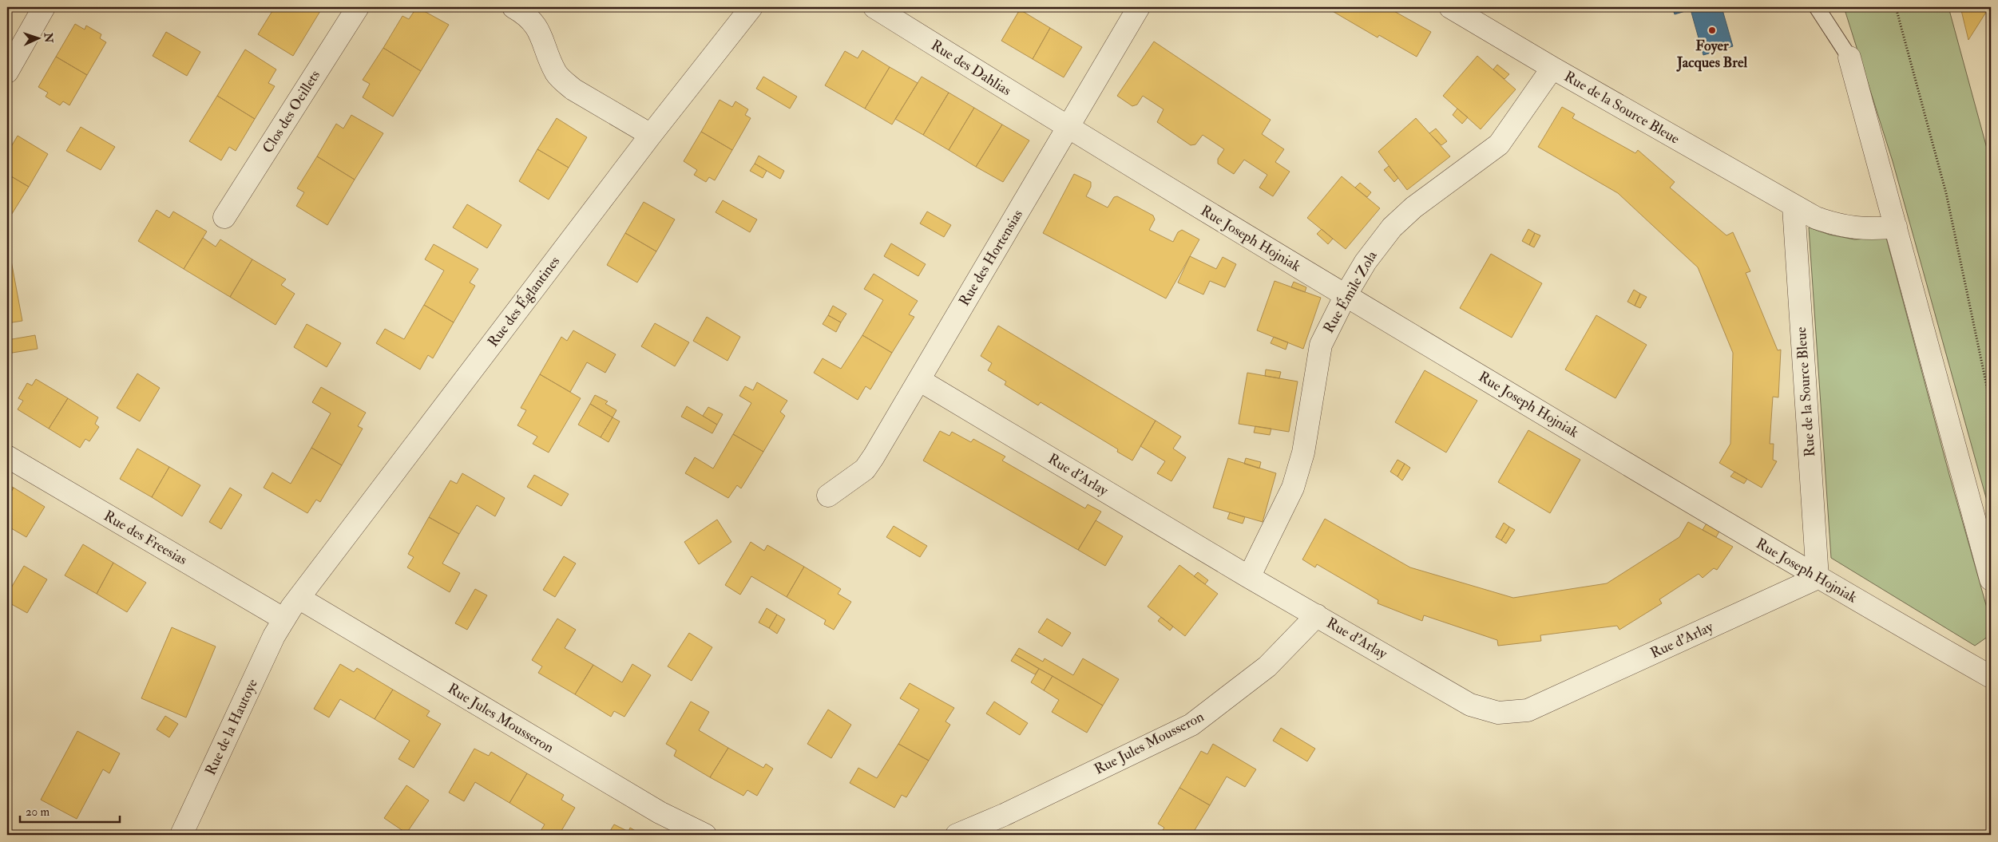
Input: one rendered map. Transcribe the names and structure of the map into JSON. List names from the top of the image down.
{
  "streets": {
    "street": [
      "Rue des Dahlias",
      "Rue de la Source Bleue",
      "Clos des Oeillets",
      "Rue Joseph Hojniak",
      "Rue des Hortensias",
      "Rue Émile Zola",
      "Rue des Églantines",
      "Rue d'Arlay",
      "Rue des Freesias",
      "Rue Jules Mousseron",
      "Rue de la Hautoye"
    ]
  },
  "crossings": [
    ["Rue des Dahlias", "Rue Joseph Hojniak"],
    ["Rue des Dahlias", "Rue des Hortensias"],
    ["Rue de la Source Bleue", "Rue Joseph Hojniak"],
    ["Rue de la Source Bleue", "Rue Émile Zola"],
    ["Rue de la Source Bleue", "Rue d'Arlay"],
    ["Rue Joseph Hojniak", "Rue des Hortensias"],
    ["Rue Joseph Hojniak", "Rue Émile Zola"],
    ["Rue Joseph Hojniak", "Rue d'Arlay"],
    ["Rue des Hortensias", "Rue d'Arlay"],
    ["Rue Émile Zola", "Rue d'Arlay"],
    ["Rue des Églantines", "Rue des Freesias"],
    ["Rue des Églantines", "Rue Jules Mousseron"],
    ["Rue des Églantines", "Rue de la Hautoye"],
    ["Rue d'Arlay", "Rue Jules Mousseron"],
    ["Rue des Freesias", "Rue de la Hautoye"]
  ],
  "places": ["Foyer Jacques Brel"],
  "scale_bar": "20 m",
  "north": "right"
}
